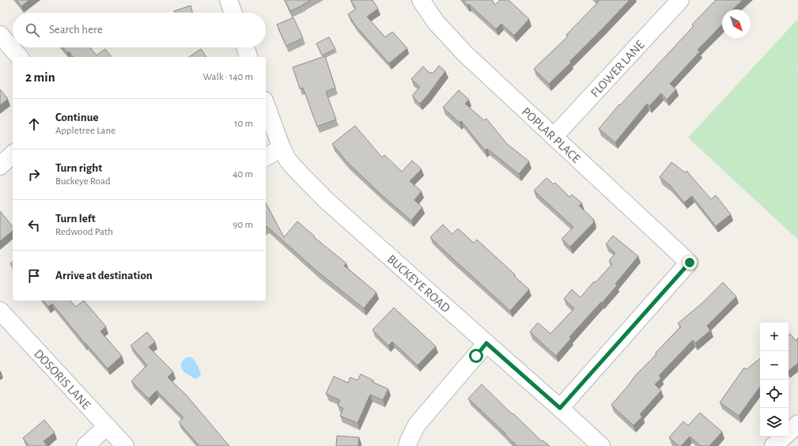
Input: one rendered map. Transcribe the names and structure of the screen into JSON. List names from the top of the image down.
{
  "streets": {
    "street": [
      "FLOWER LANE",
      "POPLAR PLACE",
      "BUCKEYE ROAD",
      "DOSORIS LANE"
    ]
  },
  "crossings": [
    ["FLOWER LANE", "POPLAR PLACE"],
    ["POPLAR PLACE", "BUCKEYE ROAD"]
  ],
  "north": "bottom right",
  "page": {
    "search": "Search here",
    "heading": ["2 min", "Walk · 140 m"],
    "list": [
      ["Continue", "Appletree Lane", "10 m"],
      ["Turn right", "Buckeye Road", "40 m"],
      ["Turn left", "Redwood Path", "90 m"],
      "Arrive at destination"
    ],
    "map_buttons": ["+", "−"]
  }
}
